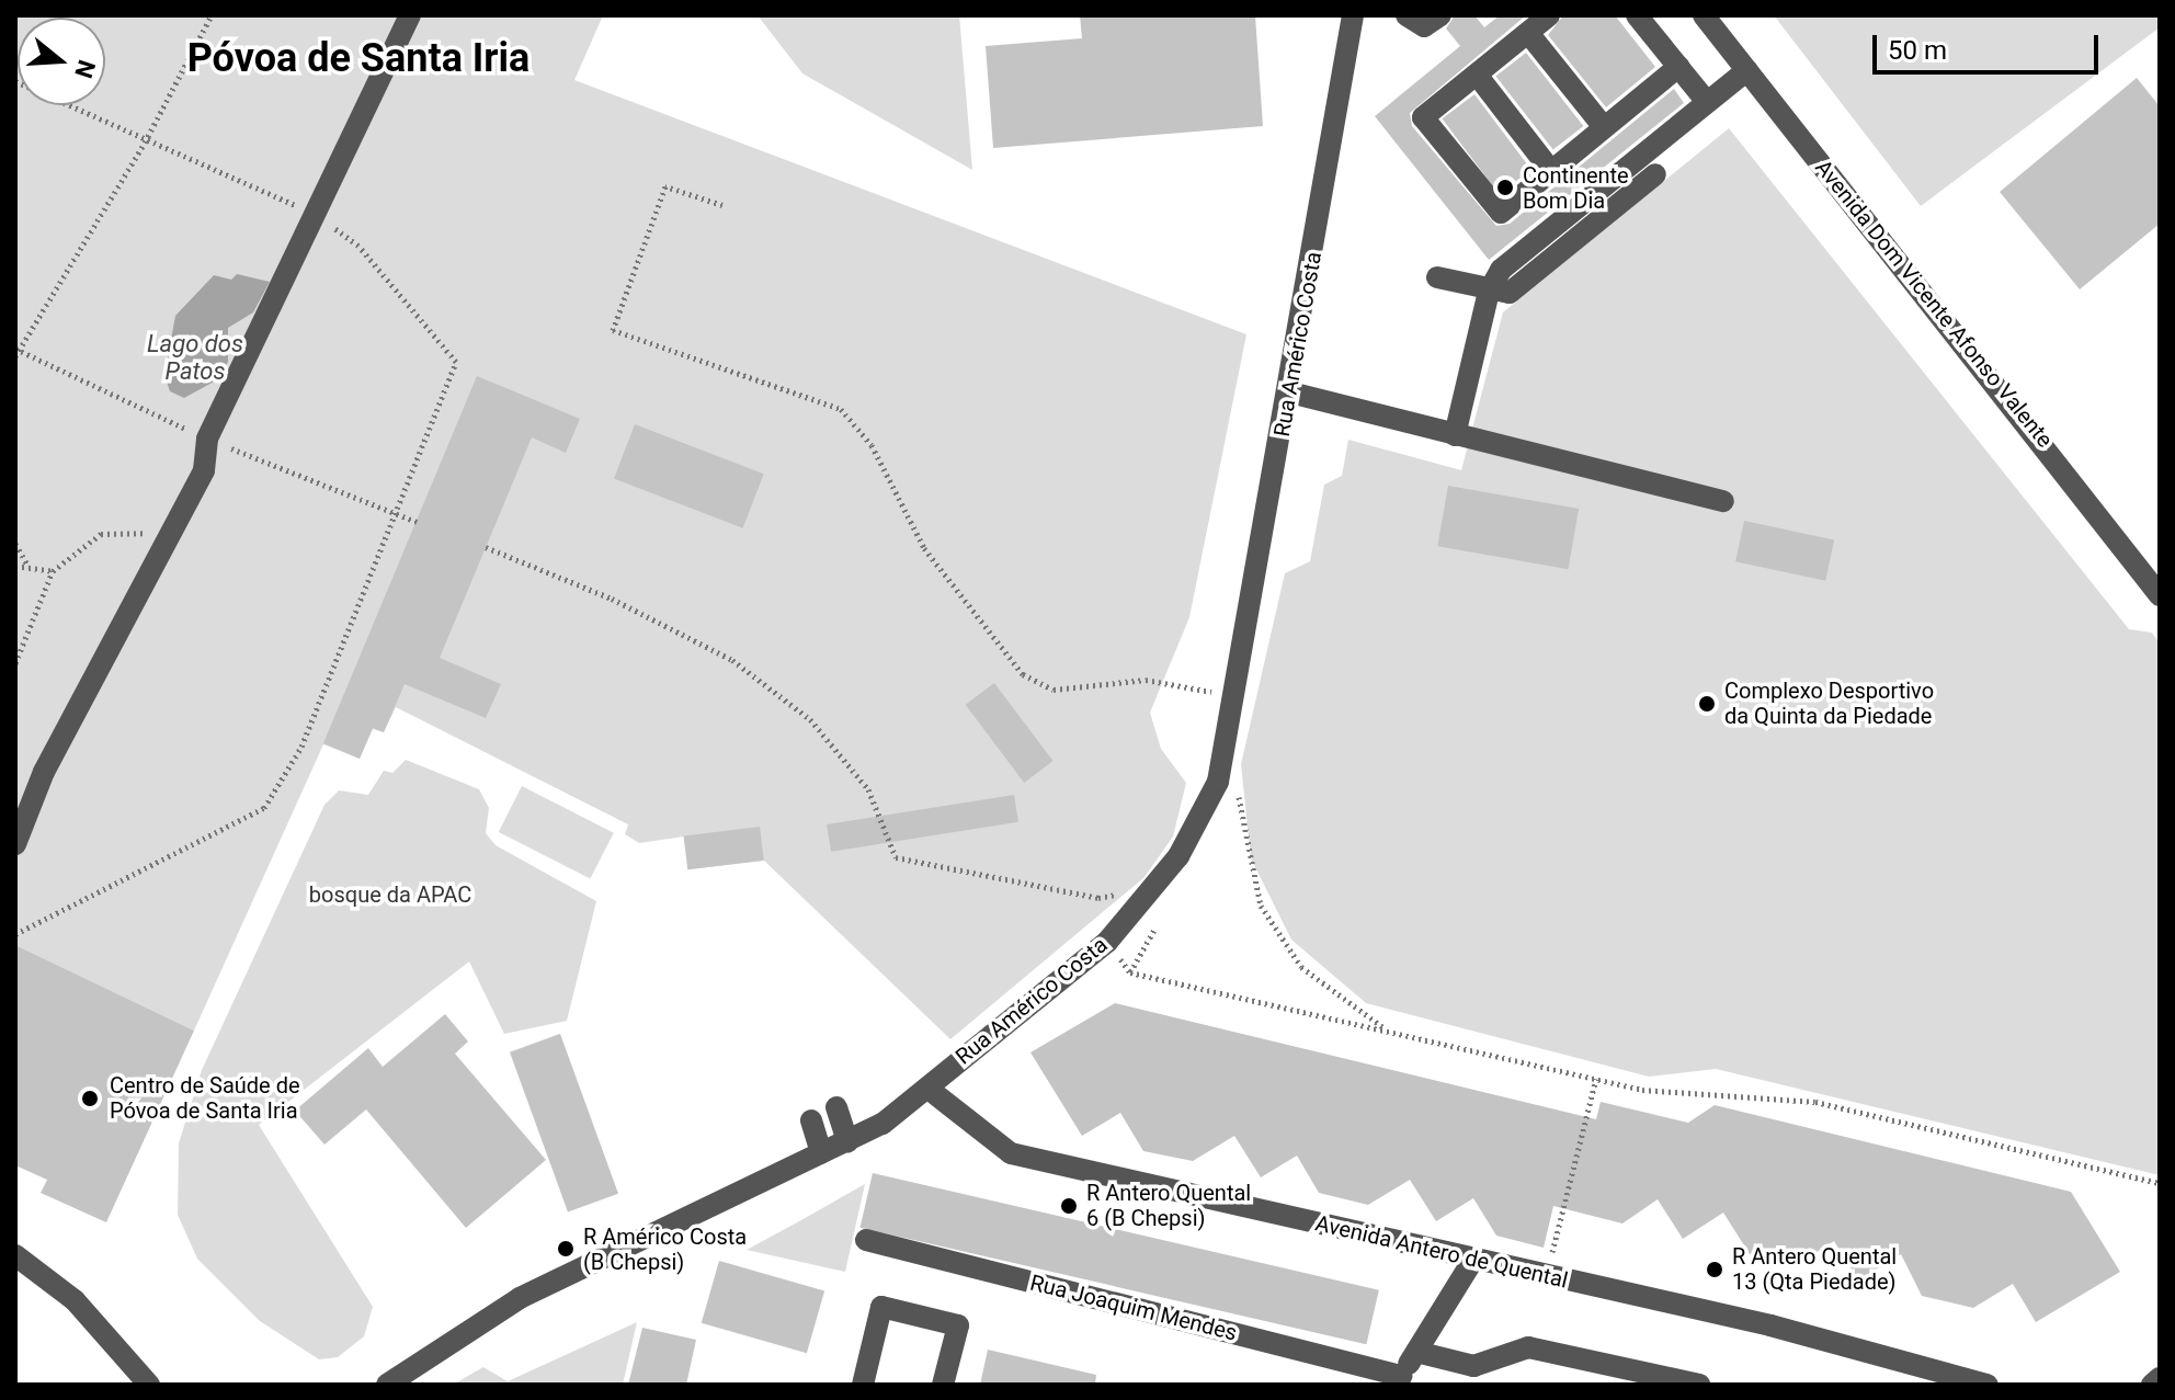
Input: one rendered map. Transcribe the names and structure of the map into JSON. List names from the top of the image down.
{
  "streets": {
    "street": [
      "Avenida Dom Vicente Afonso Valente",
      "Rua Américo Costa",
      "Avenida Antero de Quental",
      "Rua Joaquim Mendes"
    ]
  },
  "crossings": [
    ["Rua Américo Costa", "Avenida Antero de Quental"]
  ],
  "districts": ["Póvoa de Santa Iria"],
  "water": ["Lago dos Patos"],
  "parks": ["bosque da APAC"],
  "places": [
    "Continente Bom Dia",
    "Complexo Desportivo da Quinta da Piedade",
    "Centro de Saúde de Póvoa de Santa Iria",
    "R Antero Quental 6 (B Chepsi)",
    "R Américo Costa (B Chepsi)",
    "R Antero Quental 13 (Qta Piedade)"
  ],
  "scale_bar": "50 m",
  "north": "right"
}
